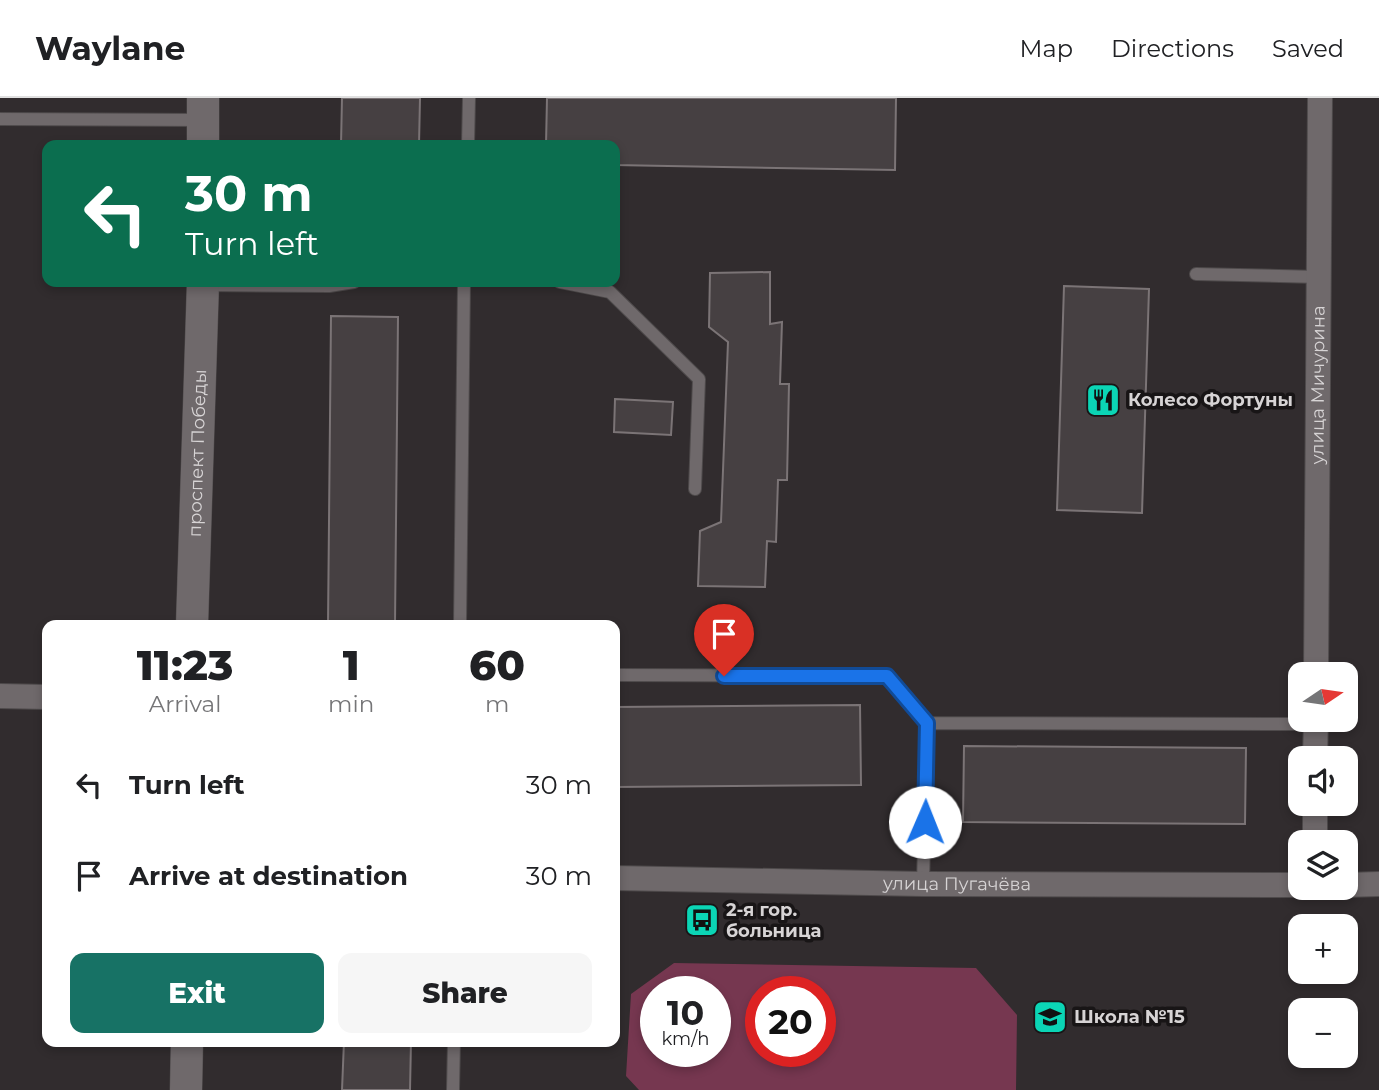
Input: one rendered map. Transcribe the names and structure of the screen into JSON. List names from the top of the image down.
{
  "streets": {
    "street": ["улица Мичурина", "проспект Победы", "улица Пугачёва"]
  },
  "places": {
    "restaurant": ["Колесо Фортуны"],
    "bus stop": ["2-я гор. больница"],
    "school or university": ["Школа №15"]
  },
  "north": "right",
  "page": {
    "header": "Waylane",
    "nav": ["Map", "Directions", "Saved"],
    "turn": ["30 m", "Turn left"],
    "eta": [
      "11:23",
      "Arrival",
      "1",
      "min",
      "60",
      "m"
    ],
    "map_buttons": ["+", "−"],
    "list": [
      {
        "name": "Turn left",
        "value": "30 m"
      },
      {
        "name": "Arrive at destination",
        "value": "30 m"
      }
    ],
    "buttons": ["Exit", "Share"],
    "speed": "10 km/h",
    "limit": "20"
  }
}
